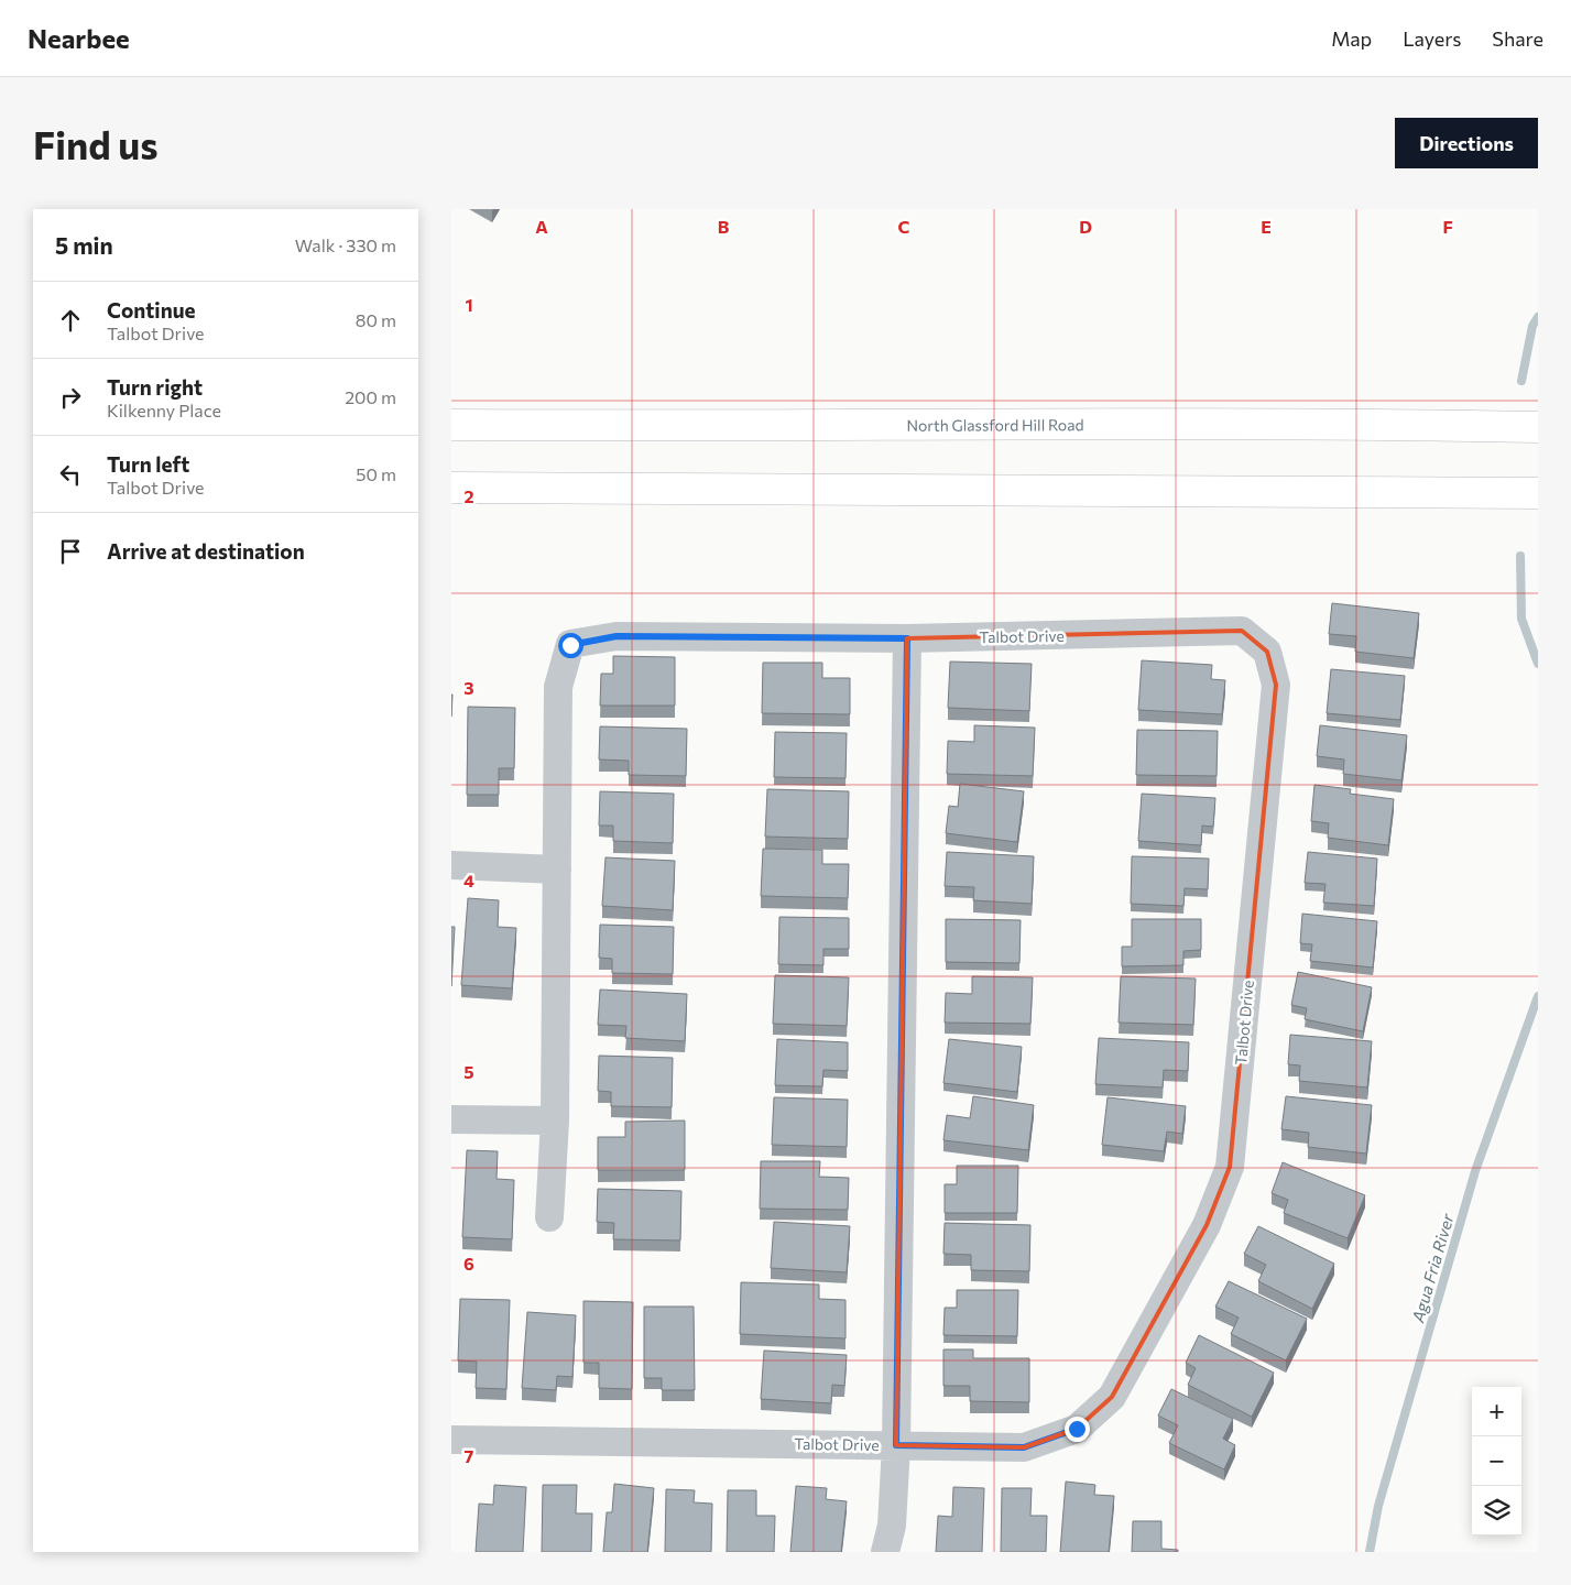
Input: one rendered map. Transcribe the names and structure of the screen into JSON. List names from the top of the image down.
{
  "streets": {
    "main road": ["North Glassford Hill Road"],
    "street": ["Talbot Drive"]
  },
  "water": ["Agua Fria River"],
  "page": {
    "header": "Nearbee",
    "nav": ["Map", "Layers", "Share"],
    "buttons": "Directions",
    "title": "Find us",
    "heading": ["5 min", "Walk · 330 m"],
    "list": [
      ["Continue", "Talbot Drive", "80 m"],
      ["Turn right", "Kilkenny Place", "200 m"],
      ["Turn left", "Talbot Drive", "50 m"],
      "Arrive at destination"
    ],
    "map_buttons": ["+", "−"]
  },
  "grid": {
    "columns": [
      "A",
      "B",
      "C",
      "D",
      "E",
      "F"
    ],
    "rows": [
      "1",
      "2",
      "3",
      "4",
      "5",
      "6",
      "7"
    ]
  }
}
